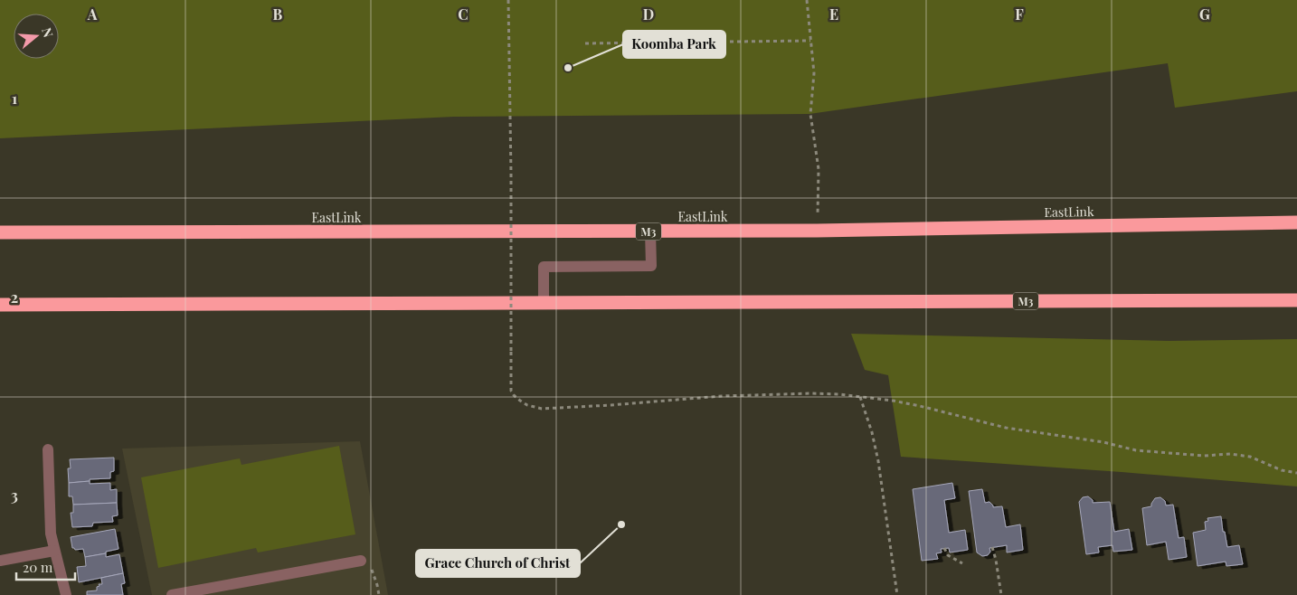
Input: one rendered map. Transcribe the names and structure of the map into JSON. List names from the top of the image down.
{
  "streets": {
    "highway": ["EastLink", "M3"]
  },
  "places": ["Koomba Park", "Grace Church of Christ"],
  "scale_bar": "20 m",
  "north": "right",
  "grid": {
    "columns": [
      "A",
      "B",
      "C",
      "D",
      "E",
      "F",
      "G"
    ],
    "rows": ["1", "2", "3"]
  }
}
